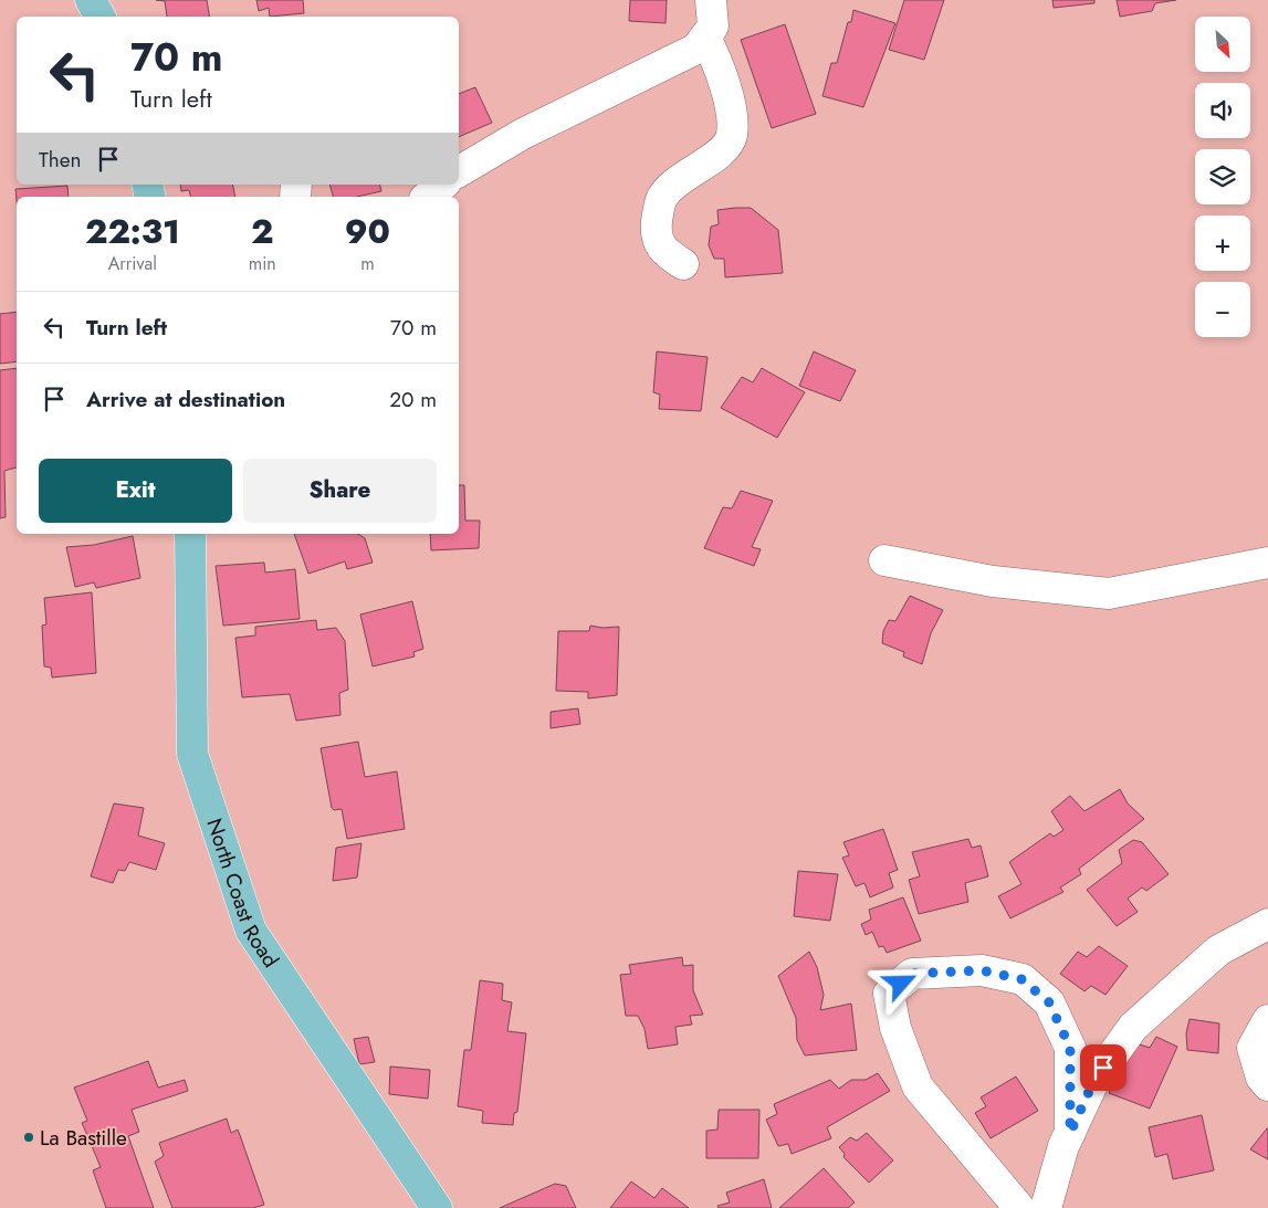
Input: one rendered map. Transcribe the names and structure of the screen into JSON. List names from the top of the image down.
{
  "streets": {
    "main road": ["North Coast Road"]
  },
  "places": ["La Bastille"],
  "north": "bottom right",
  "page": {
    "map_buttons": ["+", "−"],
    "turn": ["70 m", "Turn left"],
    "then": "Then",
    "eta": [
      "22:31",
      "Arrival",
      "2",
      "min",
      "90",
      "m"
    ],
    "list": [
      {
        "name": "Turn left",
        "value": "70 m"
      },
      {
        "name": "Arrive at destination",
        "value": "20 m"
      }
    ],
    "buttons": ["Exit", "Share"]
  }
}
